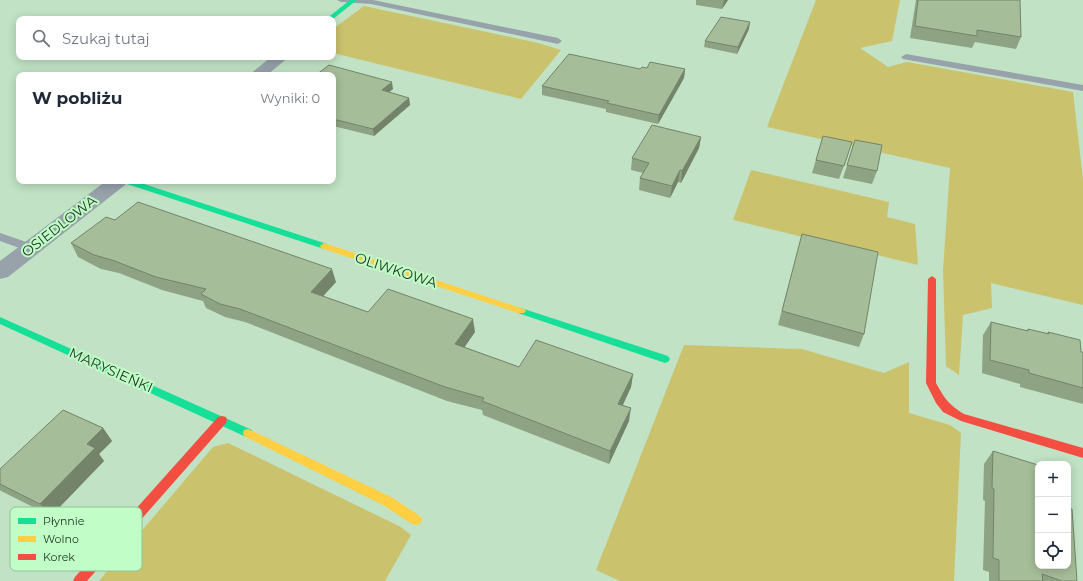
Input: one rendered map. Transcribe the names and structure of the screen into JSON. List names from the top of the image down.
{
  "streets": {
    "street": ["OSIEDLOWA", "OLIWKOWA", "MARYSIEŃKI"]
  },
  "legend": ["Płynnie", "Wolno", "Korek"],
  "page": {
    "search": "Szukaj tutaj",
    "heading": ["W pobliżu", "Wyniki: 0"],
    "map_buttons": ["+", "−"]
  }
}
